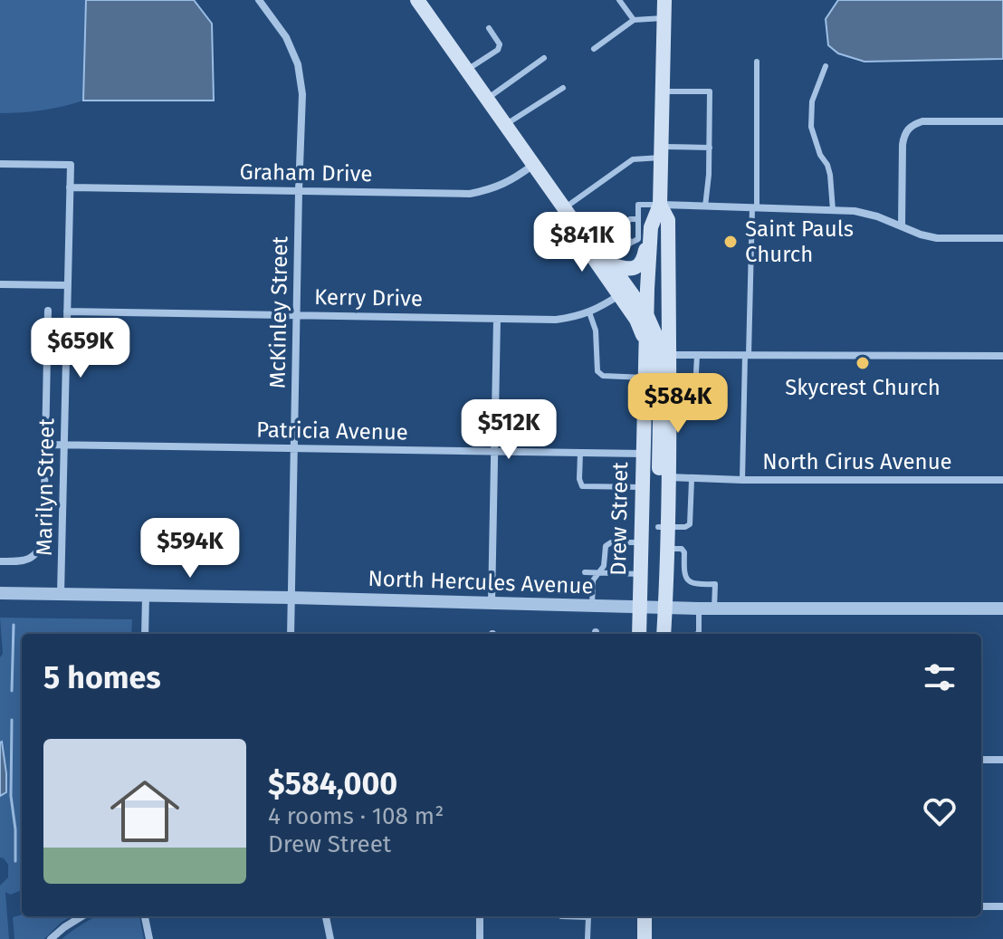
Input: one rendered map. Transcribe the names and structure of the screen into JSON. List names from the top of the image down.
{
  "streets": {
    "main road": ["Drew Street"],
    "street": [
      "Graham Drive",
      "Kerry Drive",
      "McKinley Street",
      "Patricia Avenue",
      "North Cirus Avenue",
      "Marilyn Street",
      "North Hercules Avenue"
    ]
  },
  "crossings": [
    ["Graham Drive", "McKinley Street"],
    ["Graham Drive", "Marilyn Street"],
    ["Kerry Drive", "McKinley Street"],
    ["Kerry Drive", "Marilyn Street"],
    ["McKinley Street", "Patricia Avenue"],
    ["McKinley Street", "North Hercules Avenue"],
    ["Patricia Avenue", "Marilyn Street"],
    ["Patricia Avenue", "Drew Street"],
    ["North Cirus Avenue", "Drew Street"],
    ["Marilyn Street", "North Hercules Avenue"],
    ["Drew Street", "North Hercules Avenue"]
  ],
  "places": ["Saint Pauls Church", "Skycrest Church"],
  "page": {
    "price": [
      "$841K",
      "$659K",
      "$584K",
      "$512K",
      "$594K"
    ],
    "heading": "5 homes",
    "list": [
      {
        "name": "$584,000",
        "note": "4 rooms · 108 m² · Drew Street"
      }
    ]
  }
}
